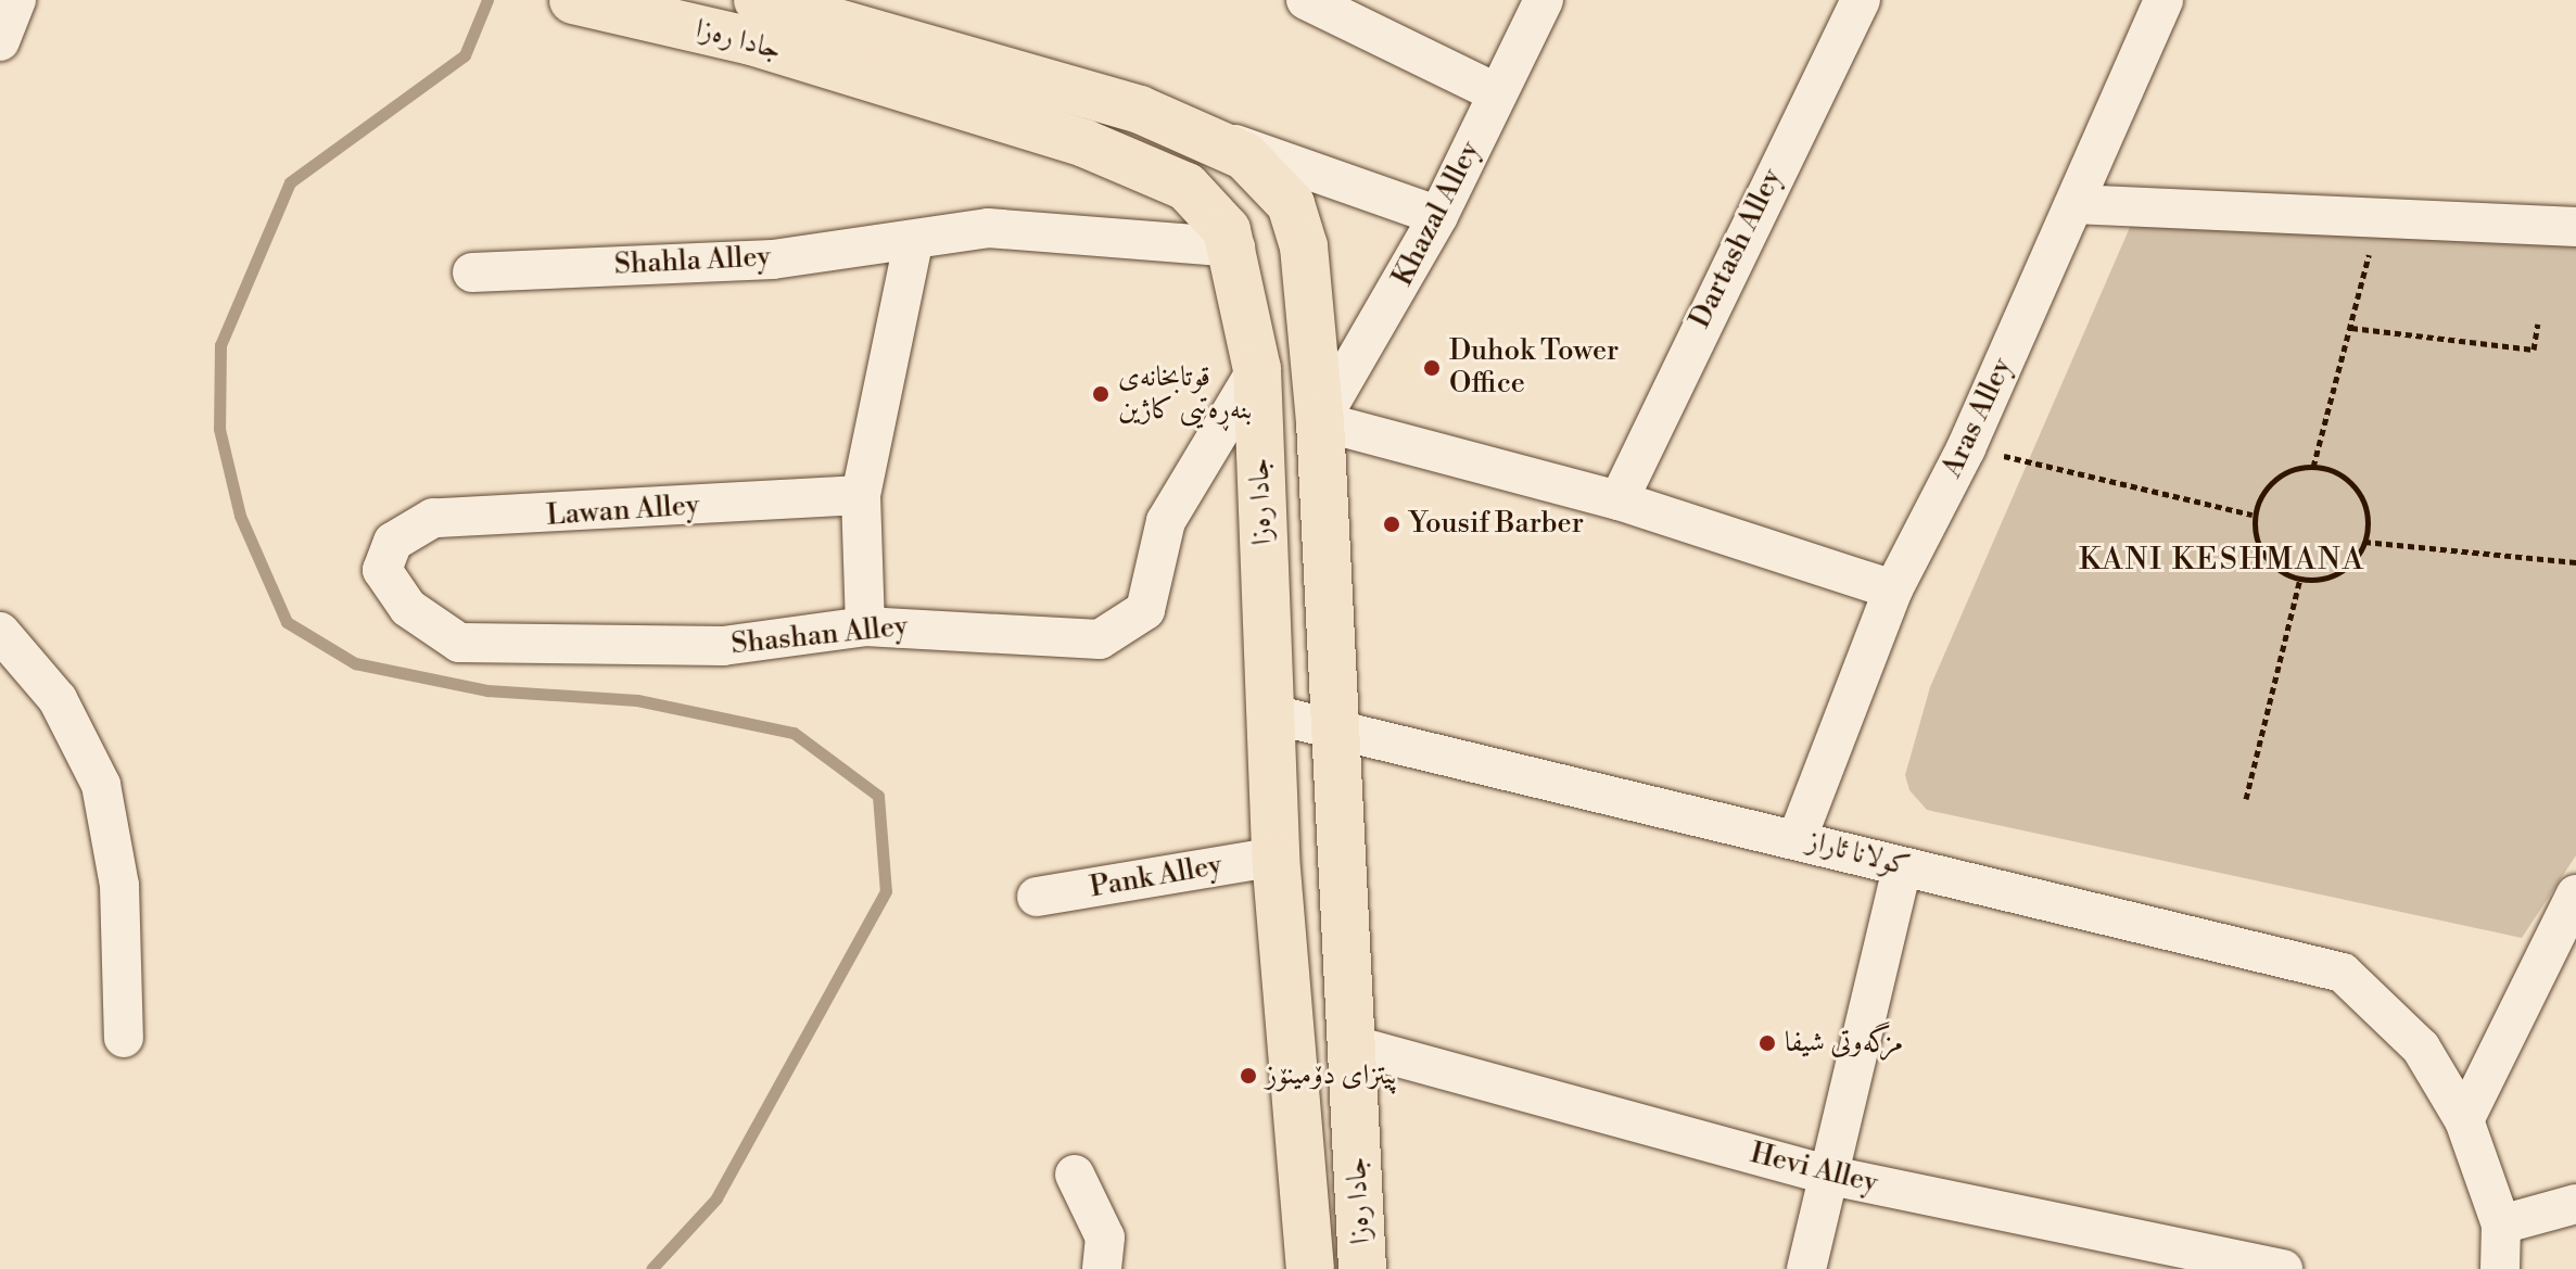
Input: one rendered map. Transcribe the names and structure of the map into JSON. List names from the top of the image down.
{
  "streets": {
    "main road": ["جادا ره‌زا"],
    "street": [
      "Khazal Alley",
      "Dartash Alley",
      "Shahla Alley",
      "Aras Alley",
      "Lawan Alley",
      "Shashan Alley",
      "کولانا ئاراز",
      "Pank Alley",
      "Hevi Alley"
    ]
  },
  "crossings": [
    ["جادا ره‌زا", "Khazal Alley"],
    ["جادا ره‌زا", "Shahla Alley"],
    ["جادا ره‌زا", "Shashan Alley"],
    ["جادا ره‌زا", "کولانا ئاراز"],
    ["جادا ره‌زا", "Pank Alley"],
    ["جادا ره‌زا", "Hevi Alley"],
    ["Aras Alley", "کولانا ئاراز"],
    ["Lawan Alley", "Shashan Alley"]
  ],
  "districts": ["KANI KESHMANA"],
  "places": [
    "Duhok Tower Office",
    "قوتابخانەی بنەڕەتیی کاژین",
    "Yousif Barber",
    "مزگەوتی شیفا",
    "پیتزای دۆمینۆز"
  ]
}
